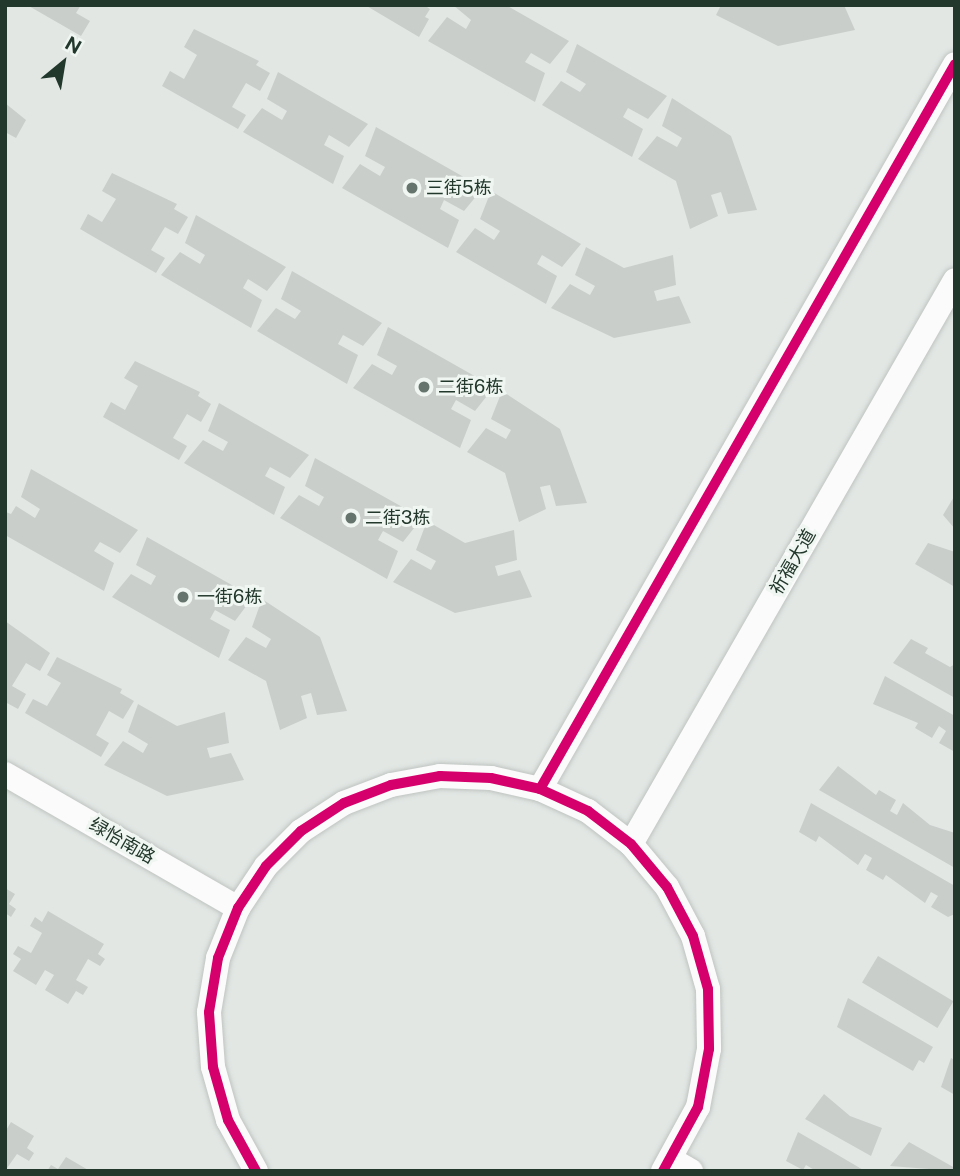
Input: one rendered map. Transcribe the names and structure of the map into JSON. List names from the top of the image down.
{
  "streets": {
    "street": ["祈福大道", "绿怡南路"]
  },
  "places": [
    "三街5栋",
    "二街6栋",
    "二街3栋",
    "一街6栋"
  ],
  "north": "top right"
}
